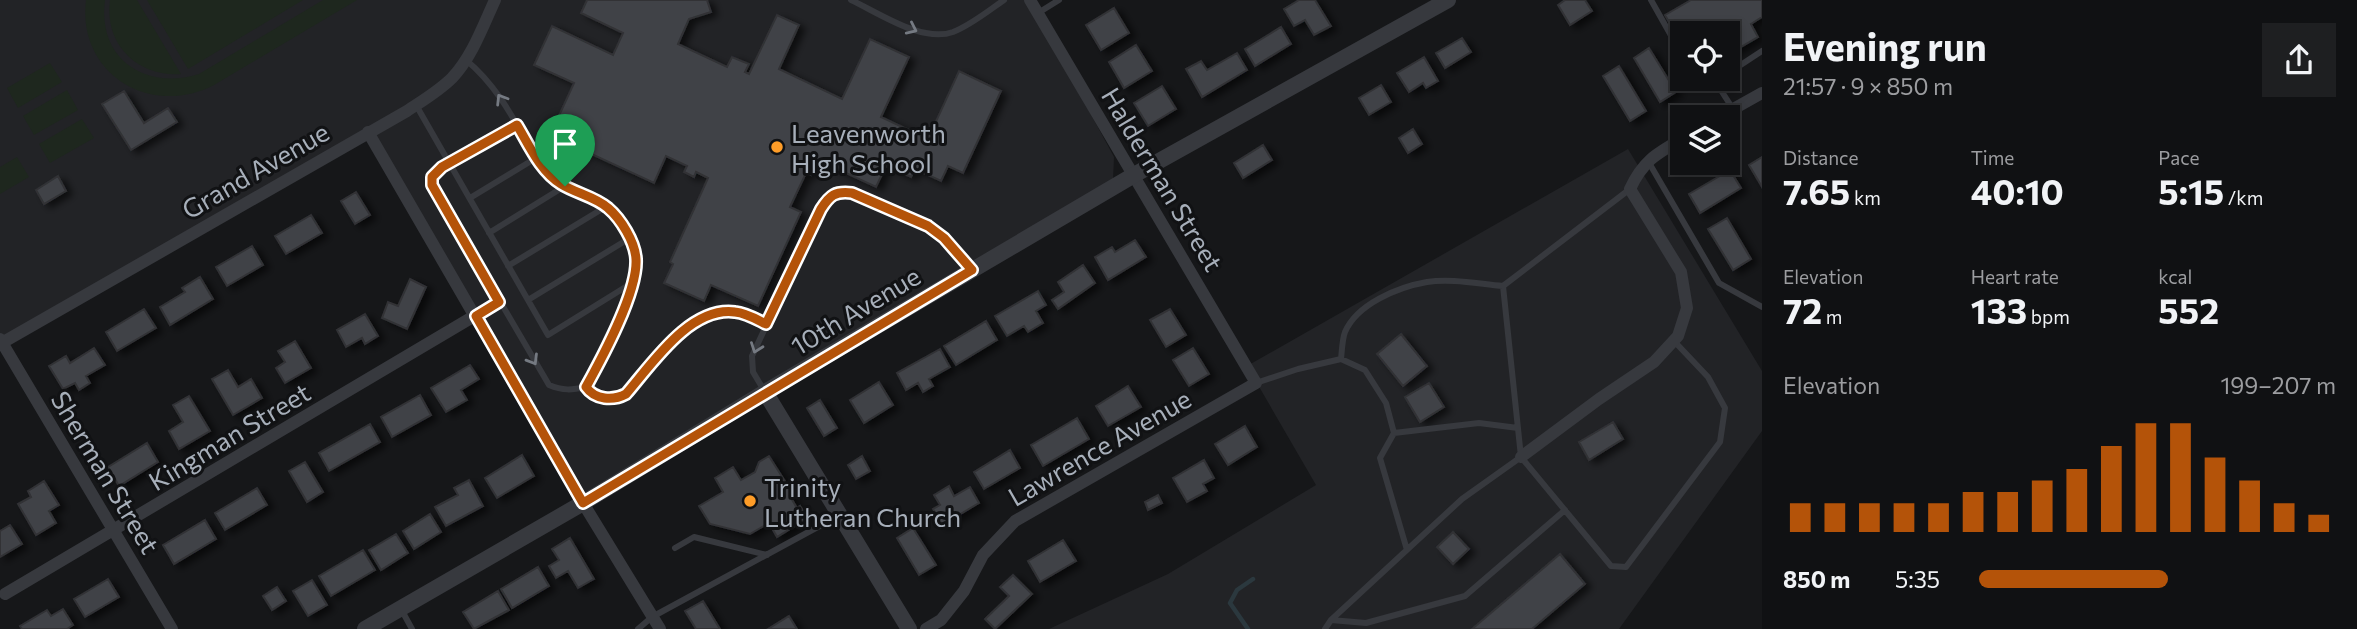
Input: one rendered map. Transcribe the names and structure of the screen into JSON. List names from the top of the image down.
{
  "streets": {
    "street": [
      "Grand Avenue",
      "Halderman Street",
      "10th Avenue",
      "Kingman Street",
      "Lawrence Avenue",
      "Sherman Street"
    ]
  },
  "crossings": [
    ["Grand Avenue", "Sherman Street"],
    ["Halderman Street", "10th Avenue"],
    ["Halderman Street", "Lawrence Avenue"],
    ["Kingman Street", "Sherman Street"]
  ],
  "places": ["Leavenworth High School", "Trinity Lutheran Church"],
  "page": {
    "heading": ["Evening run", "21:57 · 9 × 850 m"],
    "stats": [
      ["Distance", "7.65 km"],
      ["Time", "40:10"],
      ["Pace", "5:15 /km"],
      ["Elevation", "72 m"],
      ["Heart rate", "133 bpm"],
      ["kcal", "552"]
    ],
    "chart": ["Elevation", "199–207 m"],
    "list": [
      {
        "name": "850 m",
        "note": "5:35"
      }
    ]
  }
}
